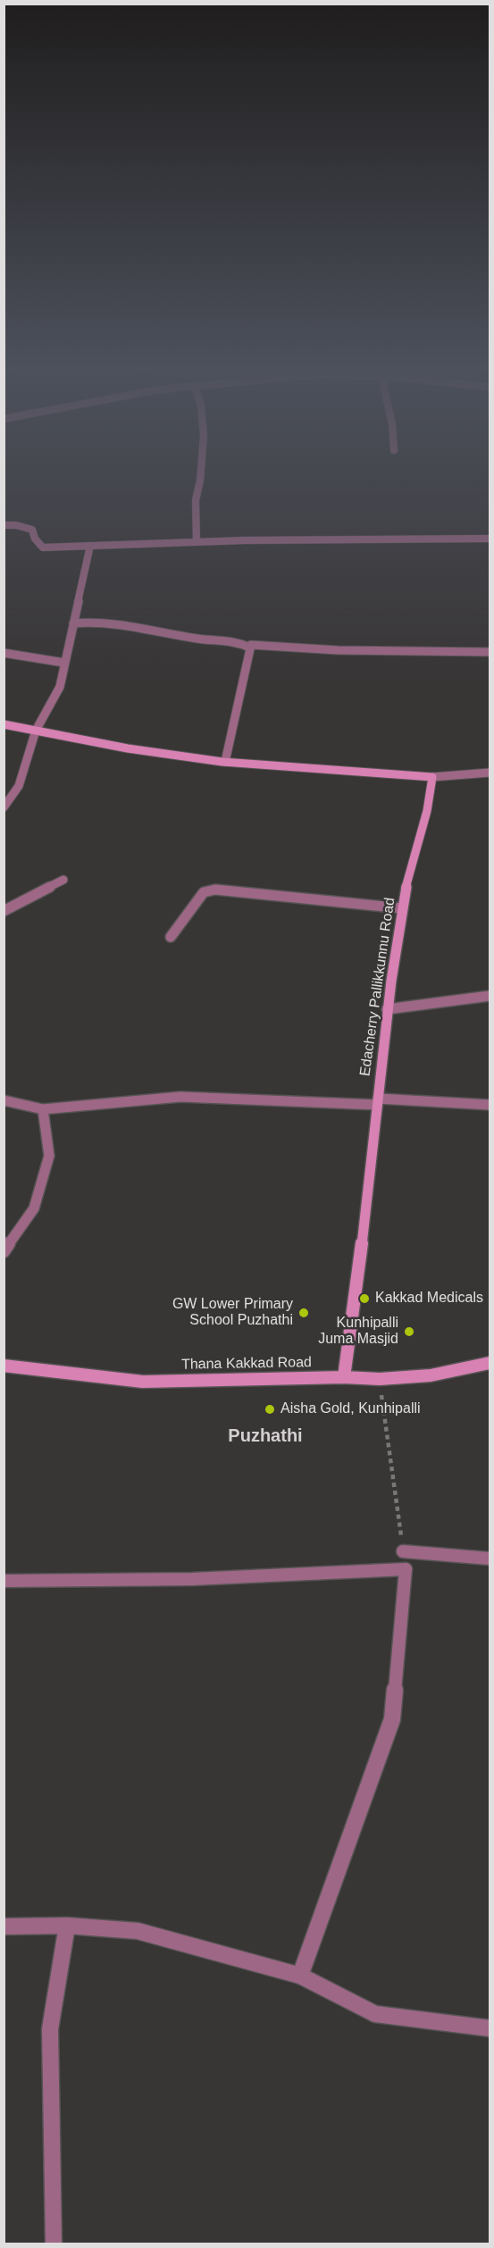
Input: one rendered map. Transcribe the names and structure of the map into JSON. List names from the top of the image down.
{
  "streets": {
    "main road": ["Edacherry Pallikkunnu Road", "Thana Kakkad Road"]
  },
  "crossings": [
    ["Edacherry Pallikkunnu Road", "Thana Kakkad Road"]
  ],
  "districts": ["Puzhathi"],
  "places": [
    "Kakkad Medicals",
    "GW Lower Primary School Puzhathi",
    "Kunhipalli Juma Masjid",
    "Aisha Gold, Kunhipalli"
  ]
}
